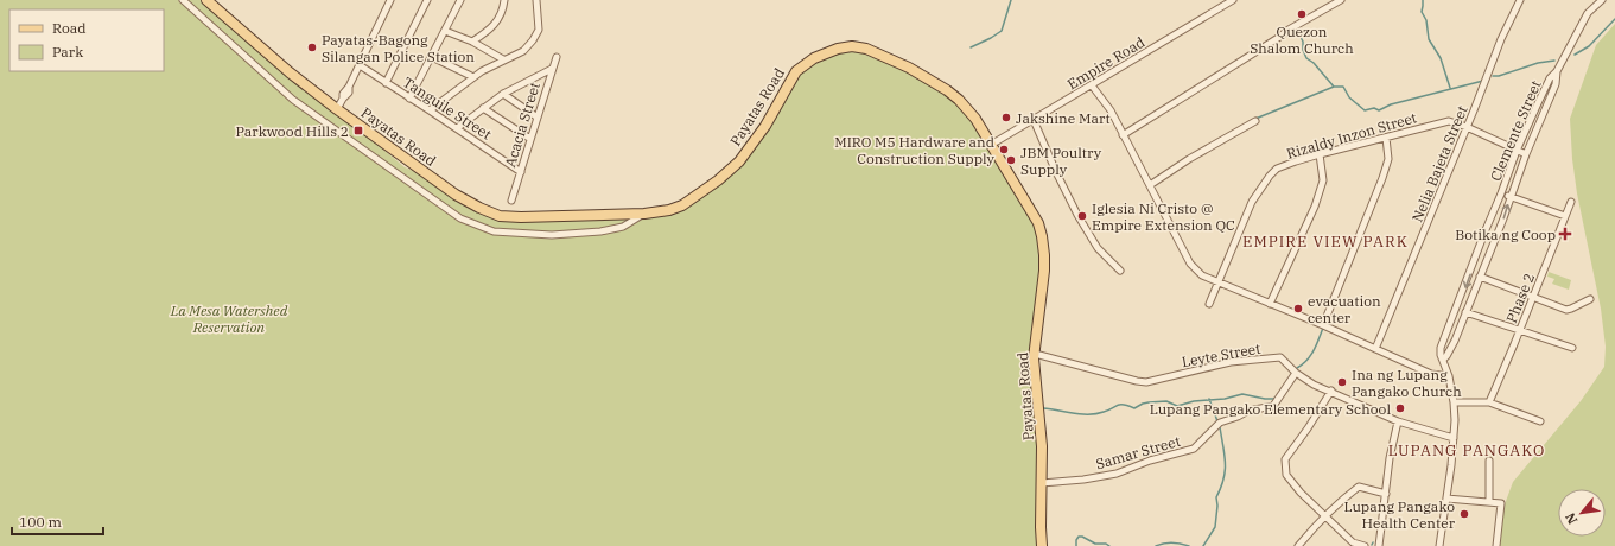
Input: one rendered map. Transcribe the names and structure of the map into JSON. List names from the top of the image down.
{
  "streets": {
    "main road": ["Payatas Road"],
    "street": [
      "Empire Road",
      "Tanguile Street",
      "Acacia Street",
      "Clemente Street",
      "Rizaldy Inzon Street",
      "Nelia Bajeta Street",
      "Phase 2",
      "Leyte Street",
      "Samar Street"
    ]
  },
  "crossings": [
    ["Empire Road", "Payatas Road"],
    ["Payatas Road", "Leyte Street"],
    ["Payatas Road", "Samar Street"],
    ["Tanguile Street", "Acacia Street"],
    ["Clemente Street", "Rizaldy Inzon Street"],
    ["Clemente Street", "Leyte Street"],
    ["Rizaldy Inzon Street", "Nelia Bajeta Street"],
    ["Leyte Street", "Samar Street"]
  ],
  "districts": ["EMPIRE VIEW PARK", "LUPANG PANGAKO"],
  "parks": ["La Mesa Watershed Reservation"],
  "places": {
    "other": [
      "Quezon Shalom Church",
      "Payatas-Bagong Silangan Police Station",
      "Jakshine Mart",
      "MIRO M5 Hardware and Construction Supply",
      "JBM Poultry Supply",
      "Iglesia Ni Cristo @ Empire Extension QC",
      "evacuation center",
      "Ina ng Lupang Pangako Church",
      "Lupang Pangako Elementary School",
      "Lupang Pangako Health Center"
    ],
    "transit": ["Parkwood Hills 2"],
    "health": ["Botika ng Coop"]
  },
  "legend": ["Road", "Park"],
  "scale_bar": "100 m",
  "north": "bottom left"
}
